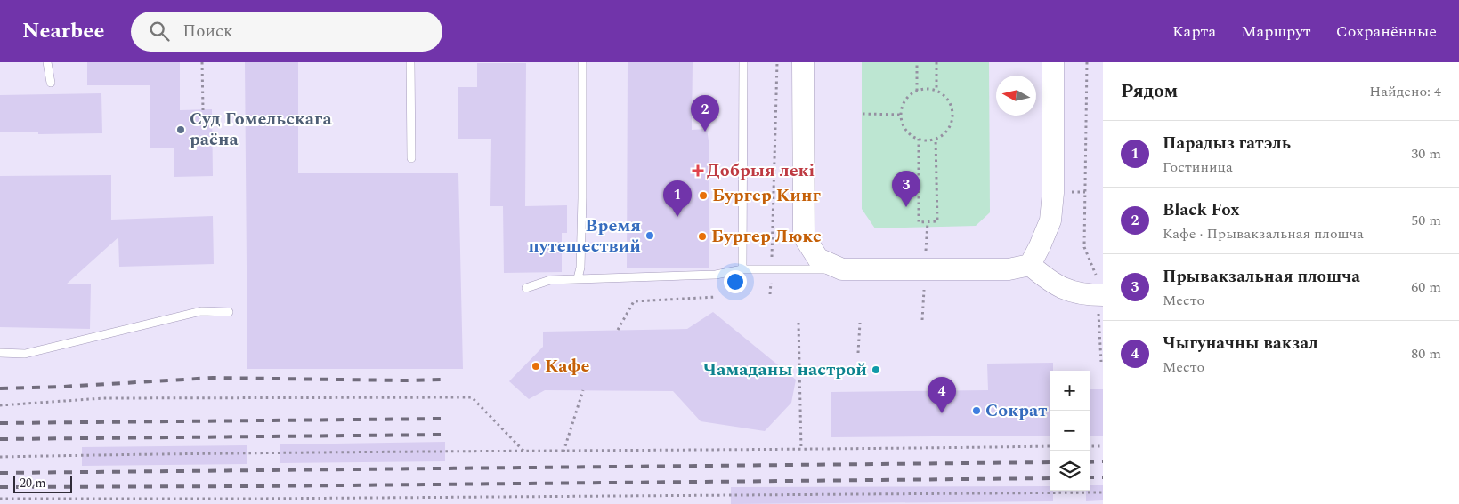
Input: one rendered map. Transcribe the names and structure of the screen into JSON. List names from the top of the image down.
{
  "places": {
    "other": [
      "Суд Гомельскага раёна",
      "Бургер Кинг",
      "Время путешествий",
      "Бургер Люкс",
      "Кафе",
      "Чамаданы настрой",
      "Сократ"
    ],
    "health": ["Добрыя лекі"]
  },
  "scale_bar": "20 m",
  "north": "left",
  "page": {
    "header": "Nearbee",
    "search": "Поиск",
    "nav": ["Карта", "Маршрут", "Сохранённые"],
    "heading": ["Рядом", "Найдено: 4"],
    "pins": [
      "2",
      "3",
      "1",
      "4"
    ],
    "list": [
      {
        "mark": "1",
        "name": "Парадыз гатэль",
        "note": "Гостиница",
        "value": "30 m"
      },
      {
        "mark": "2",
        "name": "Black Fox",
        "note": "Кафе · Прывакзальная плошча",
        "value": "50 m"
      },
      {
        "mark": "3",
        "name": "Прывакзальная плошча",
        "note": "Место",
        "value": "60 m"
      },
      {
        "mark": "4",
        "name": "Чыгуначны вакзал",
        "note": "Место",
        "value": "80 m"
      }
    ],
    "map_buttons": ["+", "−"],
    "scale": "20 m"
  }
}
